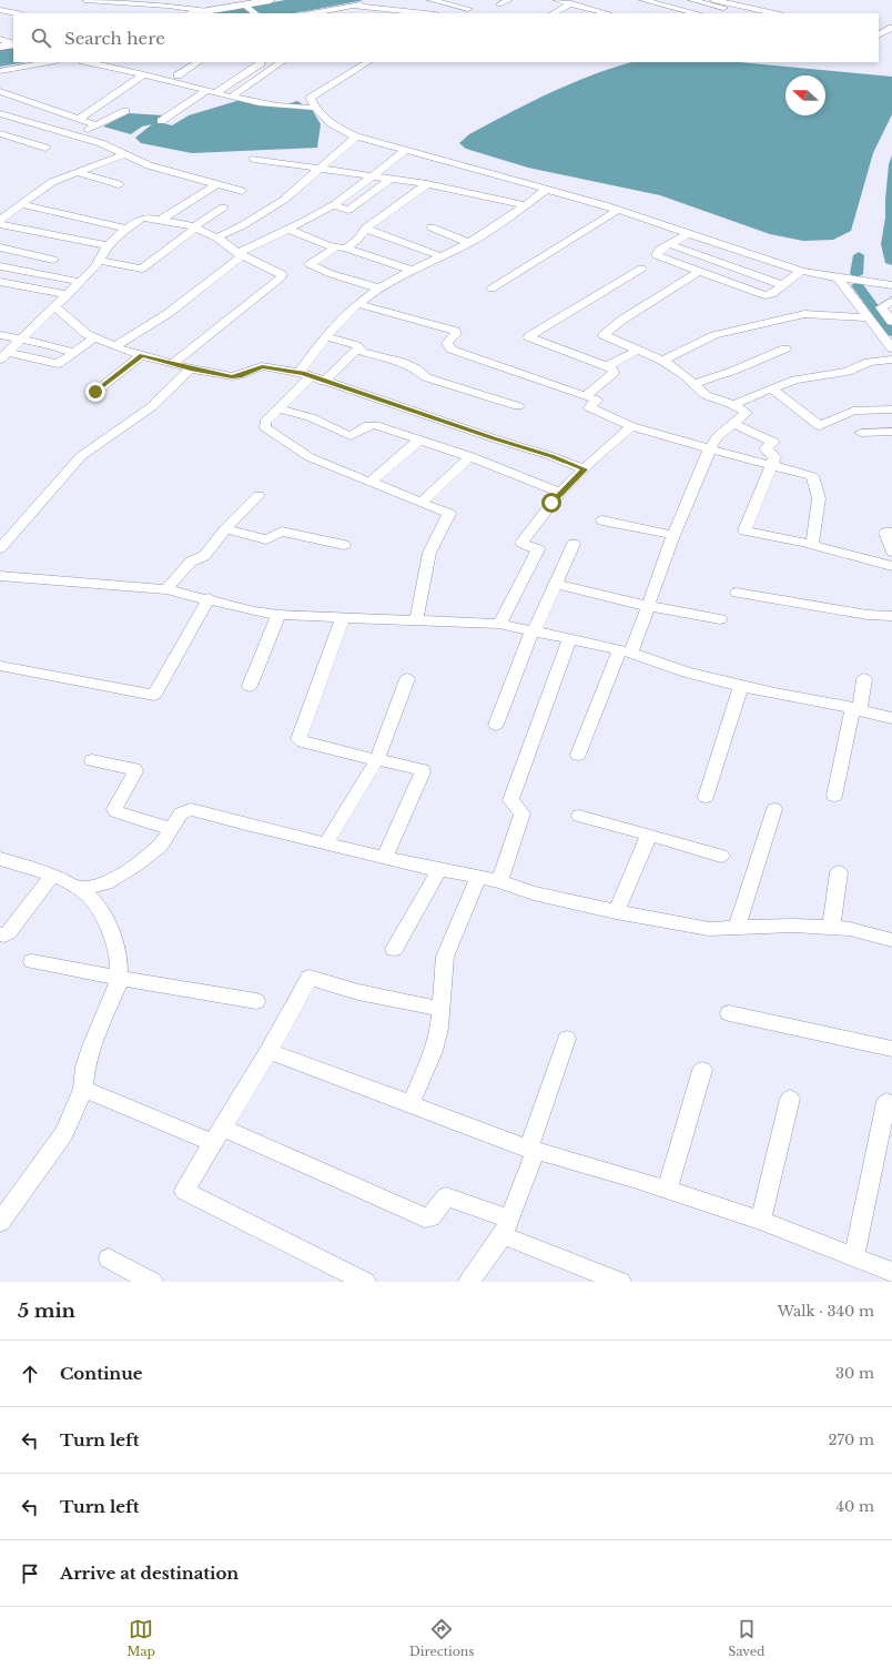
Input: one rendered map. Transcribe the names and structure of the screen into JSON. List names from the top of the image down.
{
  "north": "left",
  "page": {
    "search": "Search here",
    "heading": ["5 min", "Walk · 340 m"],
    "list": [
      ["Continue", "30 m"],
      ["Turn left", "270 m"],
      ["Turn left", "40 m"],
      "Arrive at destination"
    ],
    "nav": ["Map", "Directions", "Saved"]
  }
}
